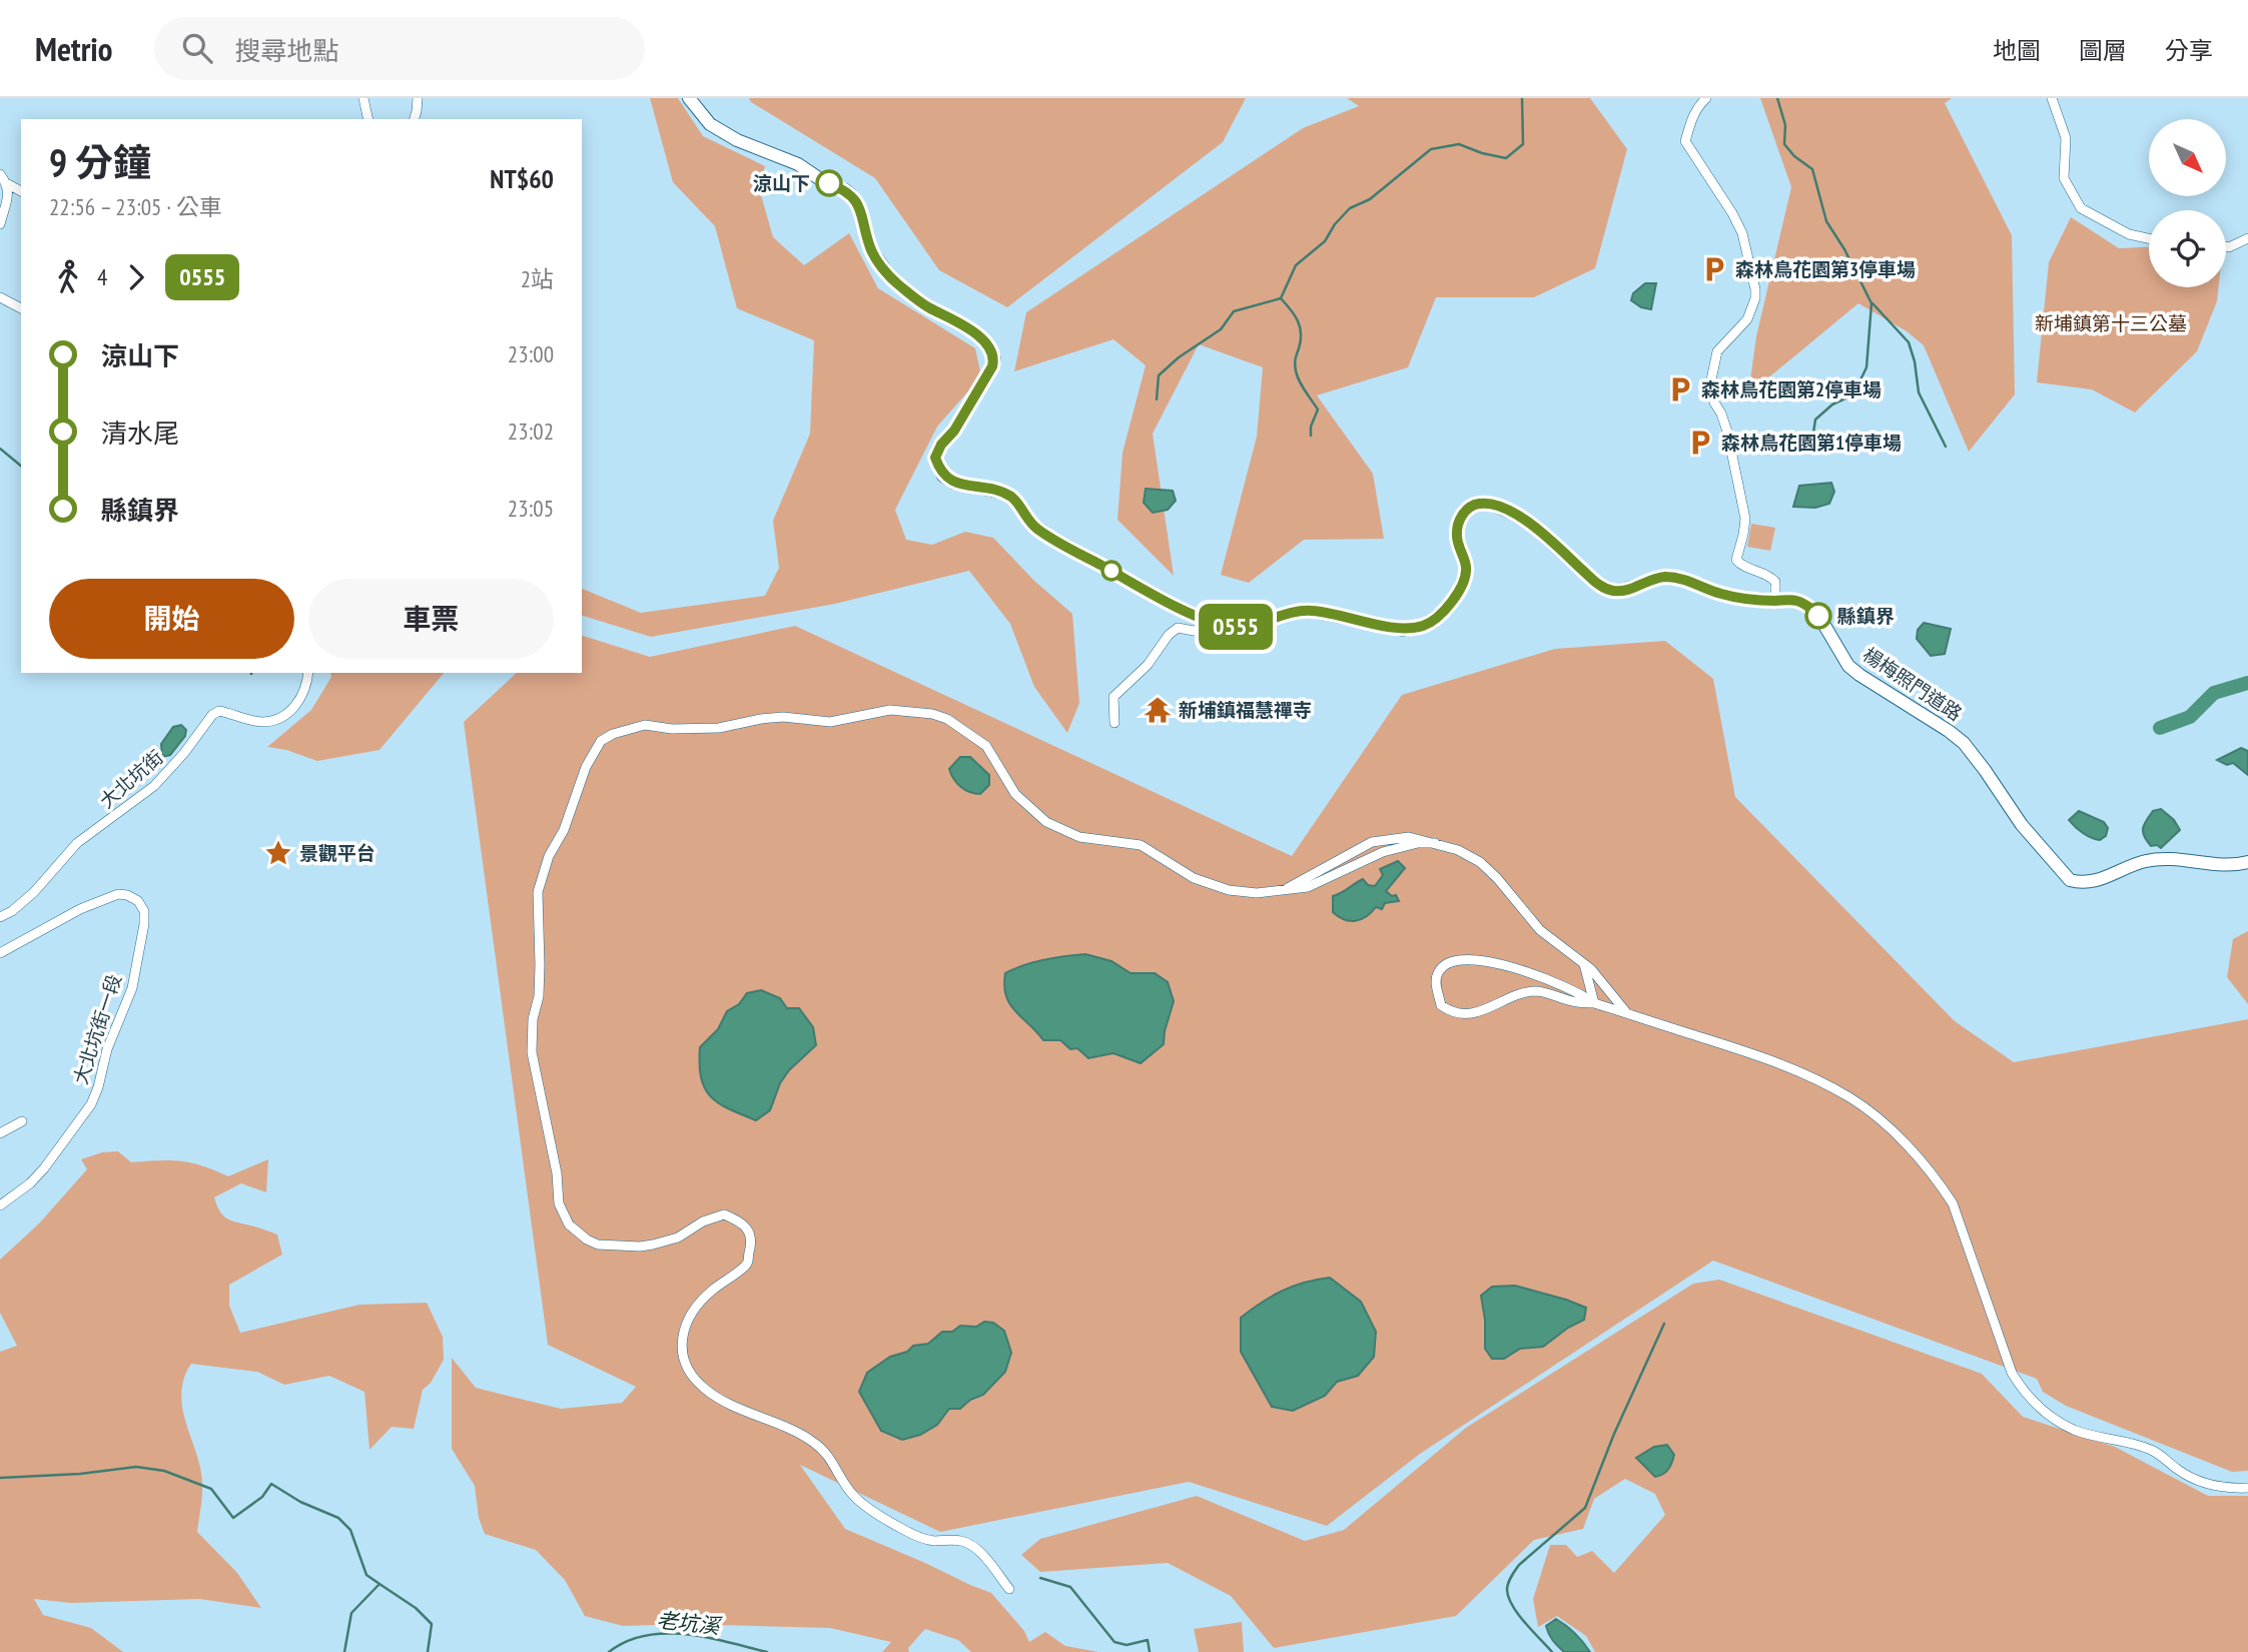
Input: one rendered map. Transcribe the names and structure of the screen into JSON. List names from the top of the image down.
{
  "streets": {
    "street": ["楊梅照門道路", "大北坑街", "大北坑街一段"]
  },
  "water": ["老坑溪"],
  "parks": ["新埔鎮第十三公墓"],
  "places": {
    "other": ["涼山下", "縣鎮界"],
    "parking": ["森林鳥花園第3停車場", "森林鳥花園第2停車場", "森林鳥花園第1停車場"],
    "temple": ["新埔鎮福慧禪寺"],
    "place": ["景觀平台"]
  },
  "lines": ["bus line 0555"],
  "north": "bottom right",
  "page": {
    "header": "Metrio",
    "search": "搜尋地點",
    "nav": ["地圖", "圖層", "分享"],
    "on_map": "0555",
    "heading": ["9 分鐘", "22:56 – 23:05 · 公車", "NT$60"],
    "legs": ["4", "0555", "2站"],
    "list": [
      {
        "name": "涼山下",
        "value": "23:00"
      },
      {
        "name": "清水尾",
        "value": "23:02"
      },
      {
        "name": "縣鎮界",
        "value": "23:05"
      }
    ],
    "buttons": ["開始", "車票"]
  }
}
